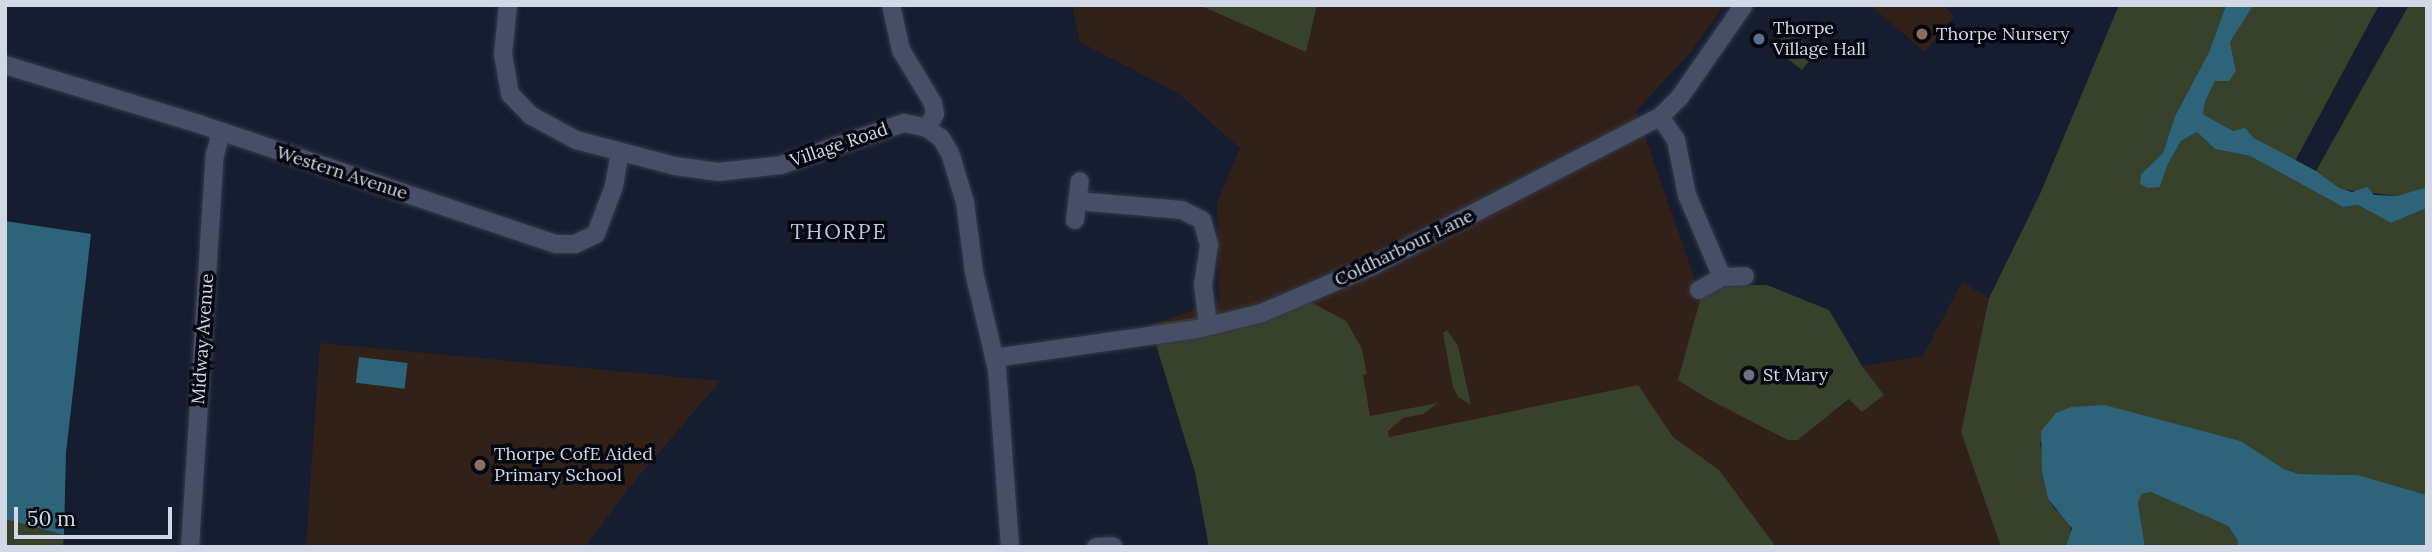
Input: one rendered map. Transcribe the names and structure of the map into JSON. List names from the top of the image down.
{
  "streets": {
    "street": [
      "Village Road",
      "Western Avenue",
      "Coldharbour Lane",
      "Midway Avenue"
    ]
  },
  "crossings": [
    ["Village Road", "Western Avenue"],
    ["Western Avenue", "Midway Avenue"]
  ],
  "districts": ["THORPE"],
  "places": [
    "Thorpe Nursery",
    "Thorpe Village Hall",
    "St Mary",
    "Thorpe CofE Aided Primary School"
  ],
  "scale_bar": "50 m"
}
